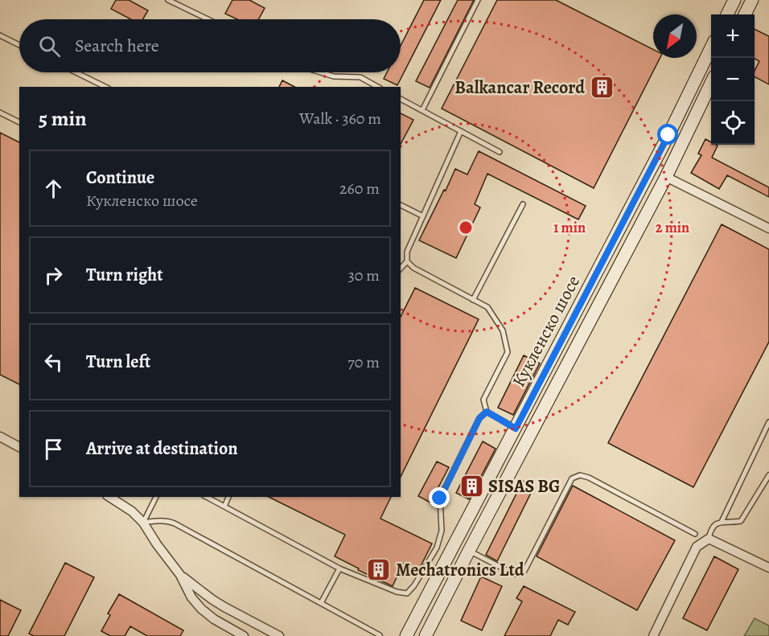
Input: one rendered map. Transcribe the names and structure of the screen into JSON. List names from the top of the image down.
{
  "streets": {
    "main road": ["Кукленско шосе"]
  },
  "places": {
    "building": ["Balkancar Record", "SISAS BG", "Mechatronics Ltd"]
  },
  "north": "bottom left",
  "page": {
    "map_buttons": ["+", "−"],
    "search": "Search here",
    "heading": ["5 min", "Walk · 360 m"],
    "list": [
      ["Continue", "Кукленско шосе", "260 m"],
      ["Turn right", "30 m"],
      ["Turn left", "70 m"],
      "Arrive at destination"
    ]
  },
  "rings": ["1 min", "2 min"]
}
